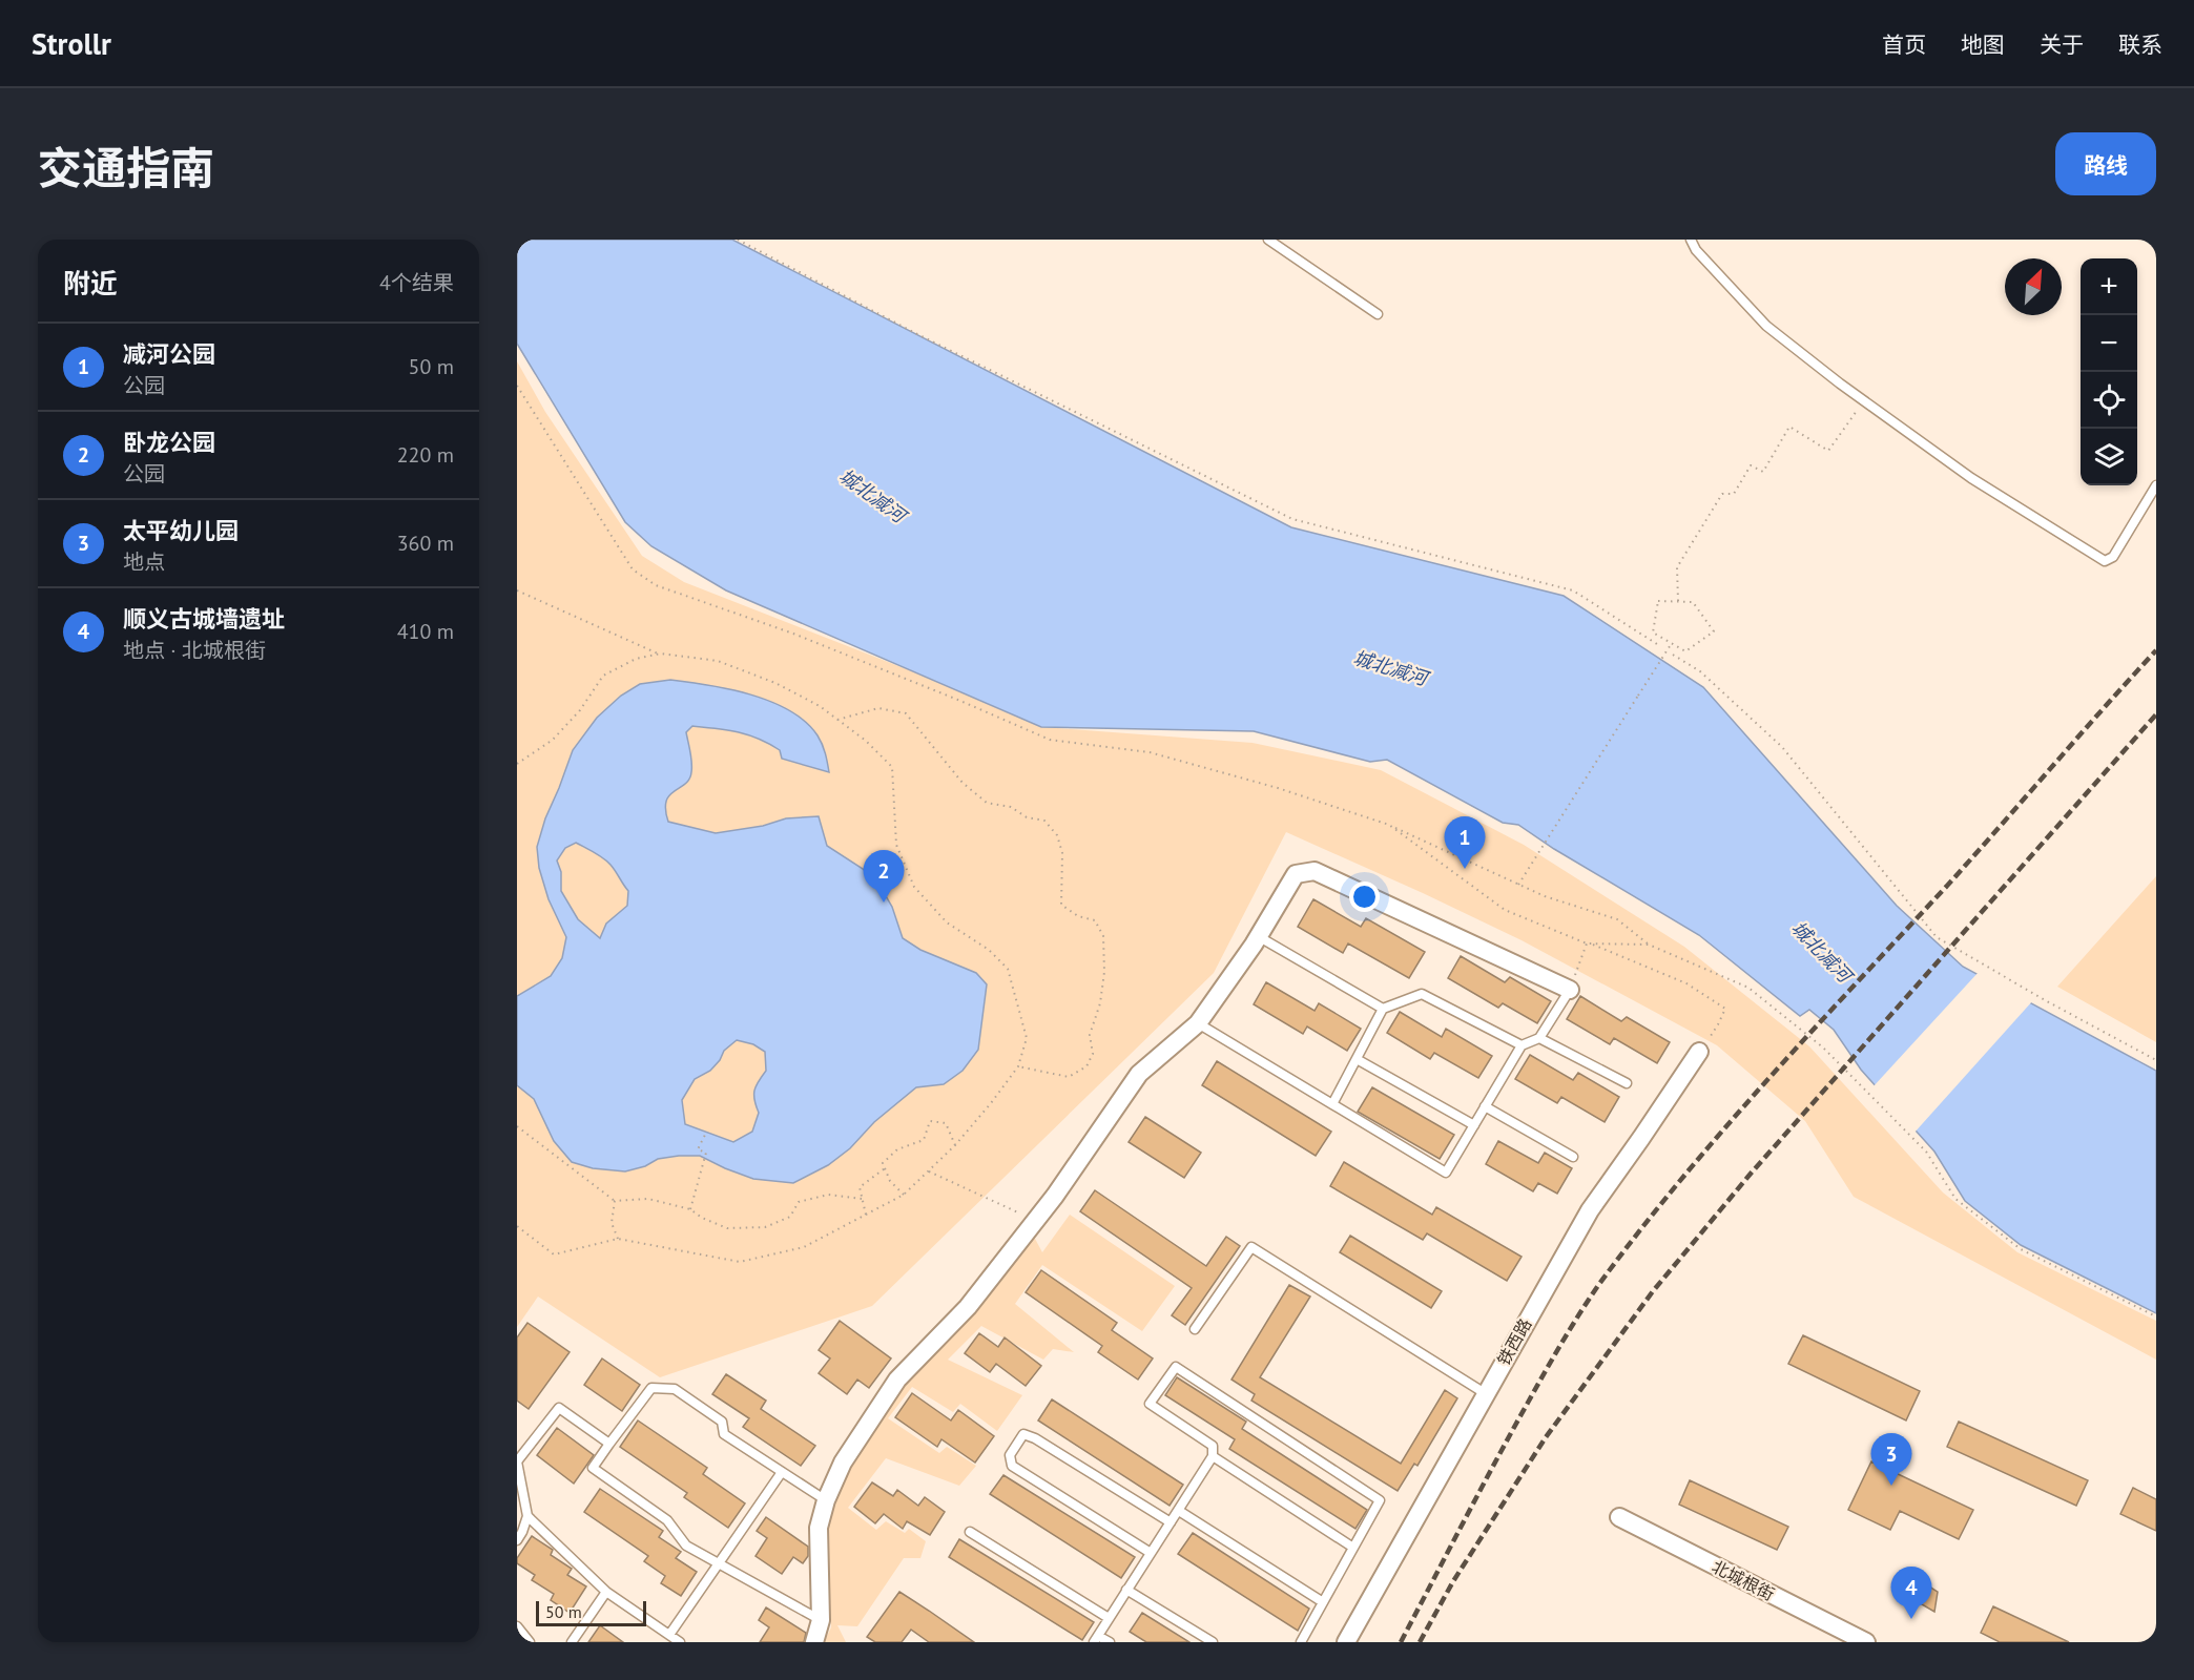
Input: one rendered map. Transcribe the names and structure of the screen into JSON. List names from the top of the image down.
{
  "streets": {
    "street": ["铁西路", "北城根街"]
  },
  "water": ["城北减河"],
  "scale_bar": "50 m",
  "north": "top right",
  "page": {
    "header": "Strollr",
    "nav": [
      "首页",
      "地图",
      "关于",
      "联系"
    ],
    "title": "交通指南",
    "buttons": "路线",
    "heading": ["附近", "4个结果"],
    "map_buttons": ["+", "−"],
    "list": [
      {
        "mark": "1",
        "name": "减河公园",
        "note": "公园",
        "value": "50 m"
      },
      {
        "mark": "2",
        "name": "卧龙公园",
        "note": "公园",
        "value": "220 m"
      },
      {
        "mark": "3",
        "name": "太平幼儿园",
        "note": "地点",
        "value": "360 m"
      },
      {
        "mark": "4",
        "name": "顺义古城墙遗址",
        "note": "地点 · 北城根街",
        "value": "410 m"
      }
    ],
    "pins": [
      "1",
      "2",
      "3",
      "4"
    ],
    "scale": "50 m"
  }
}
